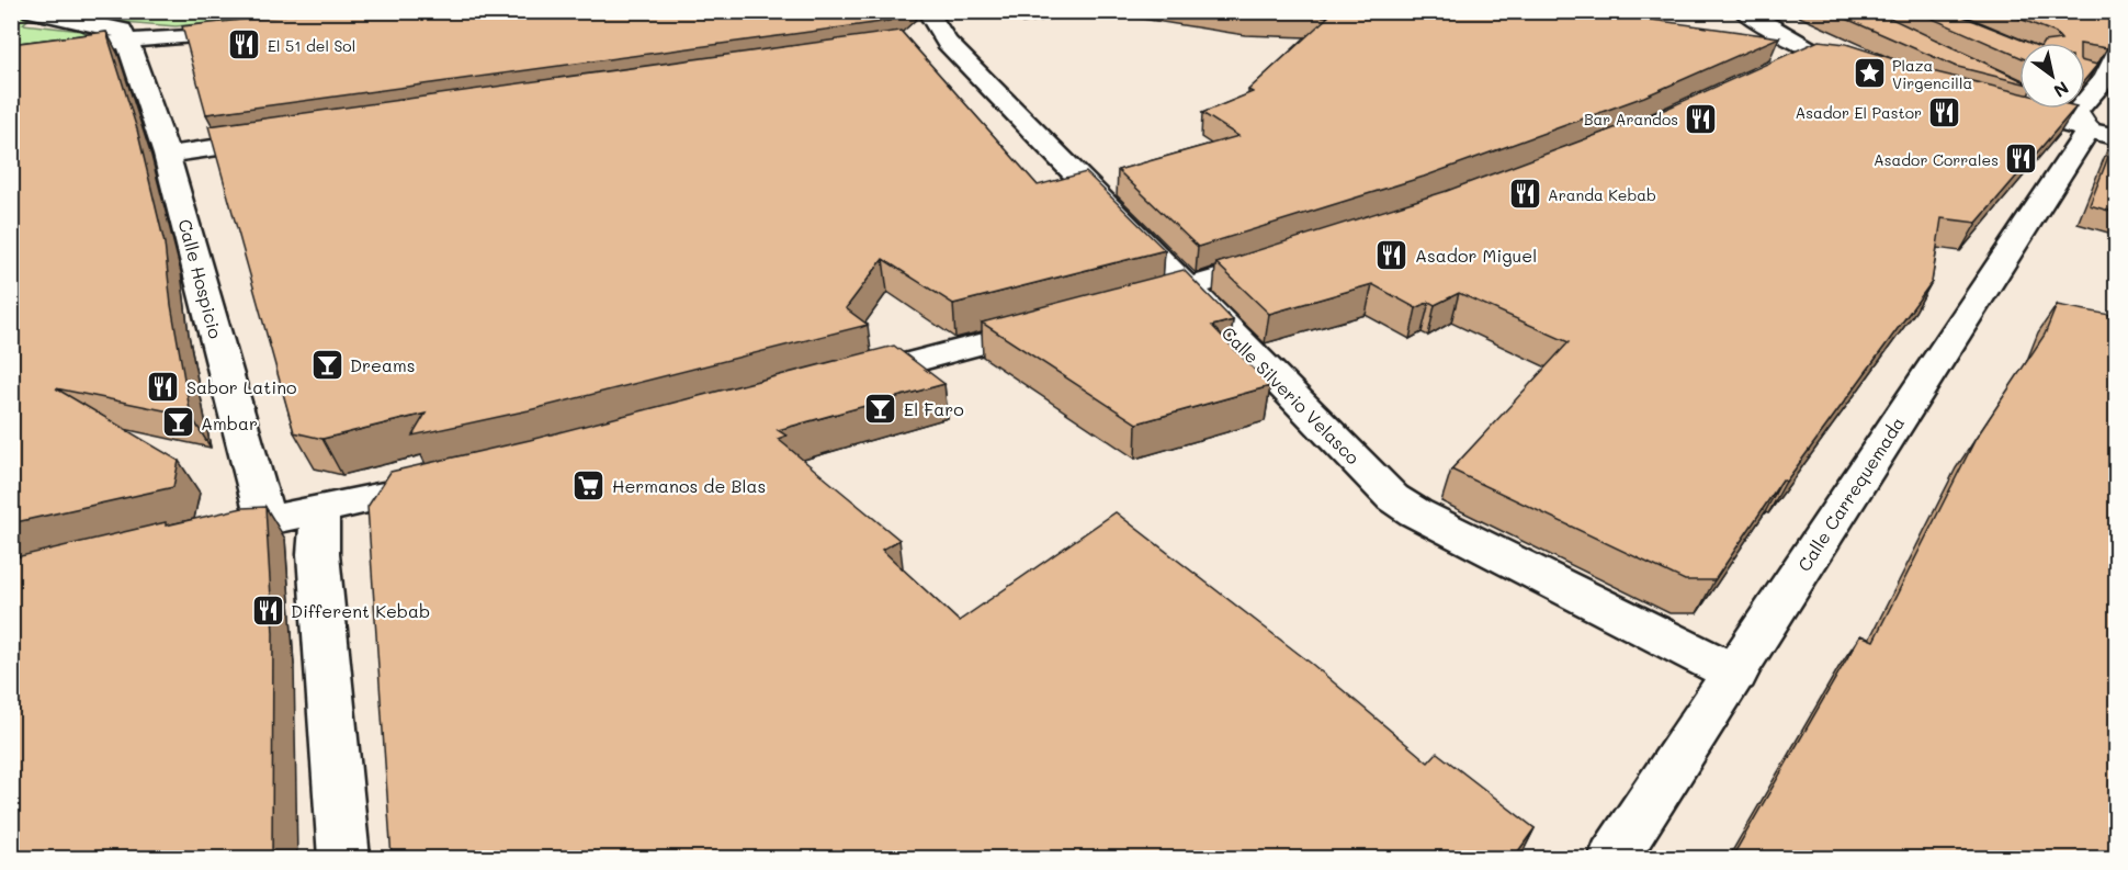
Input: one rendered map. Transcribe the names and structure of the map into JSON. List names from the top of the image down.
{
  "streets": {
    "street": ["Calle Hospicio", "Calle Silverio Velasco", "Calle Carrequemada"]
  },
  "crossings": [
    ["Calle Silverio Velasco", "Calle Carrequemada"]
  ],
  "places": {
    "restaurant": [
      "El 51 del Sol",
      "Asador El Pastor",
      "Bar Arandos",
      "Asador Corrales",
      "Aranda Kebab",
      "Asador Miguel",
      "Sabor Latino",
      "Different Kebab"
    ],
    "place": ["Plaza Virgencilla"],
    "bar": ["Dreams", "El Faro", "Ambar"],
    "supermarket": ["Hermanos de Blas"]
  },
  "north": "bottom right"
}
